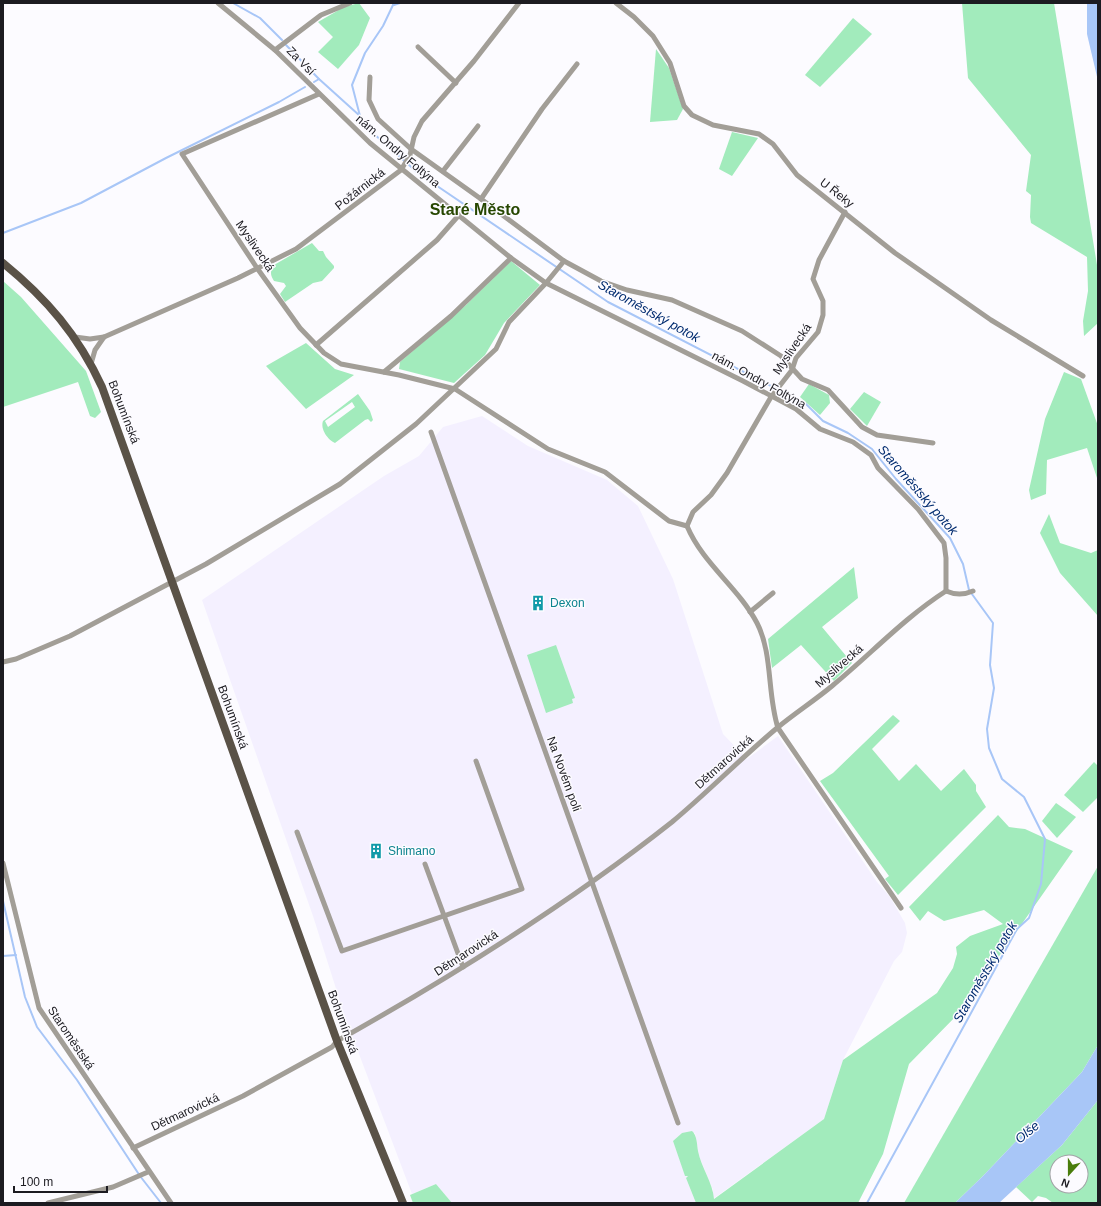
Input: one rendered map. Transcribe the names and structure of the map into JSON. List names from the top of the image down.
{
  "streets": {
    "main road": ["Bohumínská"],
    "street": [
      "Za Vsí",
      "nám. Ondry Foltýna",
      "Požárnická",
      "U Řeky",
      "Myslivecká",
      "Dětmarovická",
      "Na Novém poli",
      "Staroměstská"
    ]
  },
  "crossings": [
    ["Za Vsí", "nám. Ondry Foltýna"],
    ["nám. Ondry Foltýna", "Požárnická"],
    ["nám. Ondry Foltýna", "Myslivecká"],
    ["Požárnická", "Myslivecká"],
    ["U Řeky", "Myslivecká"],
    ["Myslivecká", "Dětmarovická"],
    ["Bohumínská", "Dětmarovická"],
    ["Dětmarovická", "Na Novém poli"],
    ["Dětmarovická", "Staroměstská"]
  ],
  "districts": ["Staré Město"],
  "water": ["Staroměstský potok", "Olše"],
  "places": {
    "building": ["Dexon", "Shimano"]
  },
  "scale_bar": "100 m",
  "north": "bottom"
}
